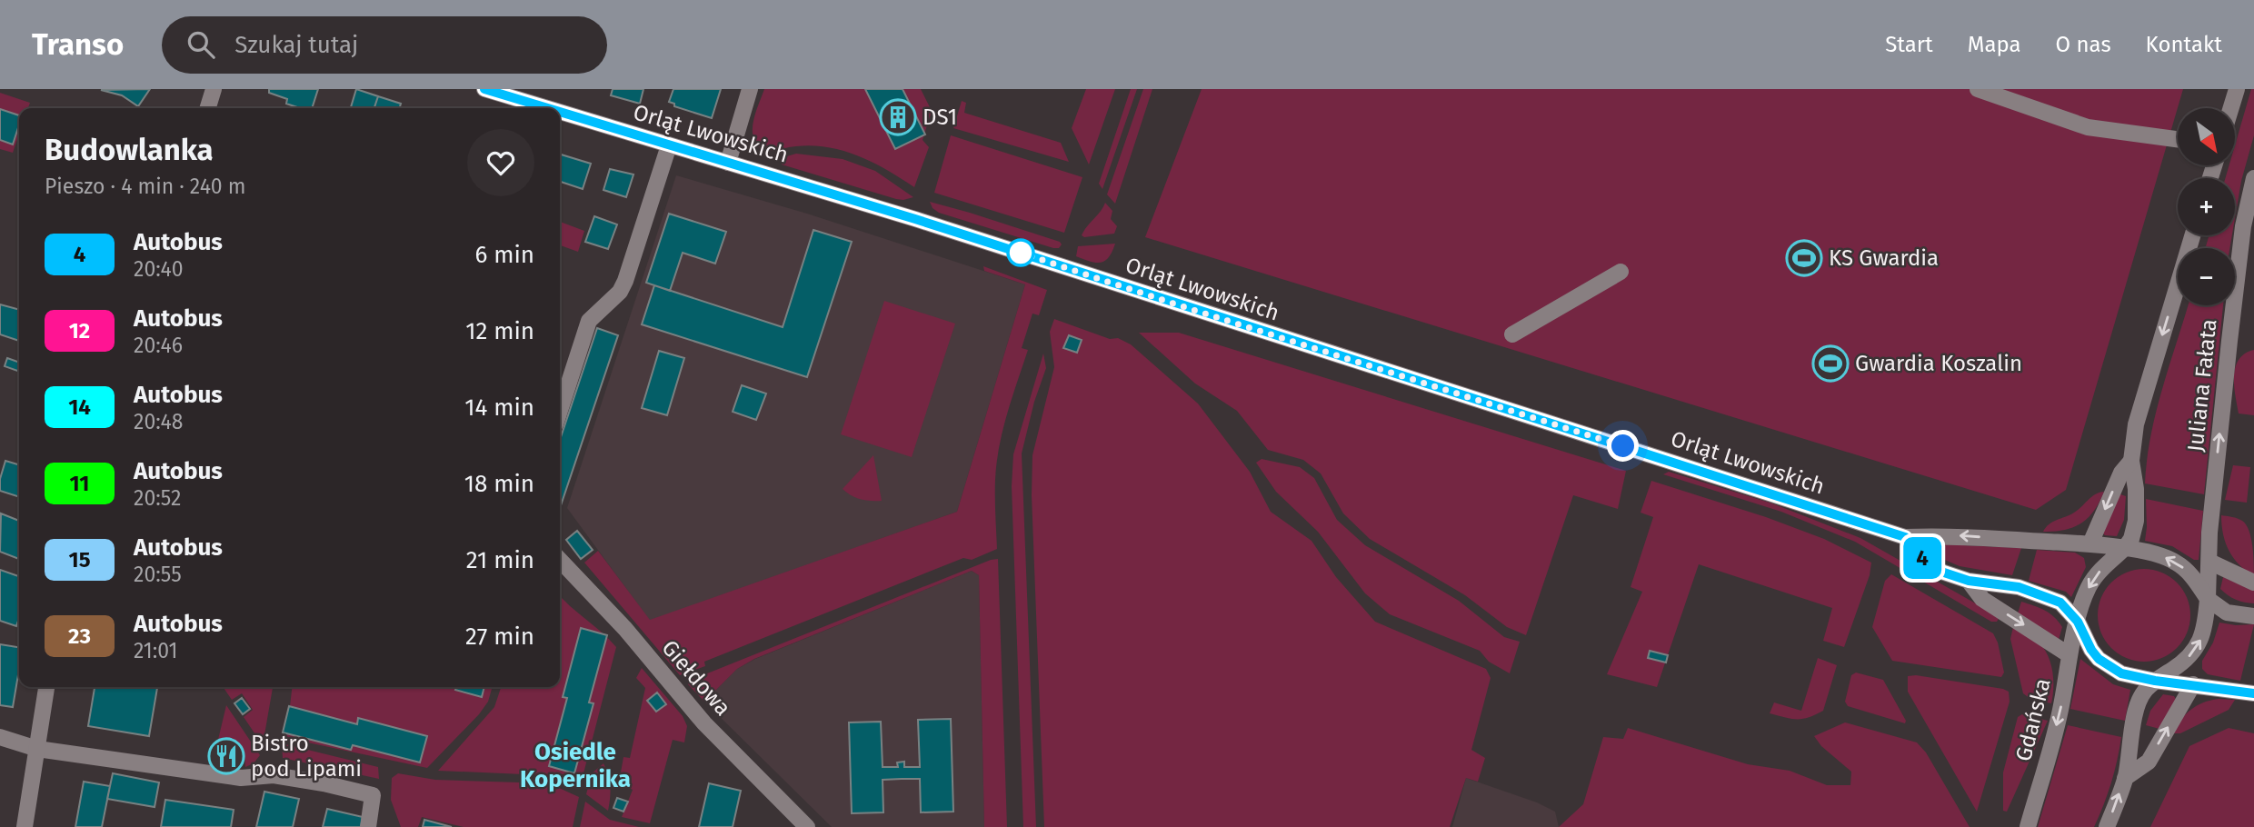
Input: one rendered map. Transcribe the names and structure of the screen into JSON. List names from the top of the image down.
{
  "streets": {
    "main road": [
      "Orląt Lwowskich",
      "Juliana Fałata",
      "Giełdowa",
      "Gdańska"
    ]
  },
  "crossings": [
    ["Orląt Lwowskich", "Juliana Fałata"],
    ["Orląt Lwowskich", "Gdańska"],
    ["Juliana Fałata", "Gdańska"]
  ],
  "districts": ["Osiedle Kopernika"],
  "places": {
    "building": ["DS1"],
    "sports": ["KS Gwardia", "Gwardia Koszalin"],
    "restaurant": ["Bistro pod Lipami"]
  },
  "lines": ["bus line 4"],
  "north": "bottom right",
  "page": {
    "header": "Transo",
    "search": "Szukaj tutaj",
    "nav": [
      "Start",
      "Mapa",
      "O nas",
      "Kontakt"
    ],
    "on_map": "4",
    "map_buttons": ["+", "−"],
    "heading": ["Budowlanka", "Pieszo · 4 min · 240 m"],
    "list": [
      {
        "mark": "4",
        "name": "Autobus",
        "note": "20:40",
        "value": "6 min"
      },
      {
        "mark": "12",
        "name": "Autobus",
        "note": "20:46",
        "value": "12 min"
      },
      {
        "mark": "14",
        "name": "Autobus",
        "note": "20:48",
        "value": "14 min"
      },
      {
        "mark": "11",
        "name": "Autobus",
        "note": "20:52",
        "value": "18 min"
      },
      {
        "mark": "15",
        "name": "Autobus",
        "note": "20:55",
        "value": "21 min"
      },
      {
        "mark": "23",
        "name": "Autobus",
        "note": "21:01",
        "value": "27 min"
      }
    ]
  }
}
